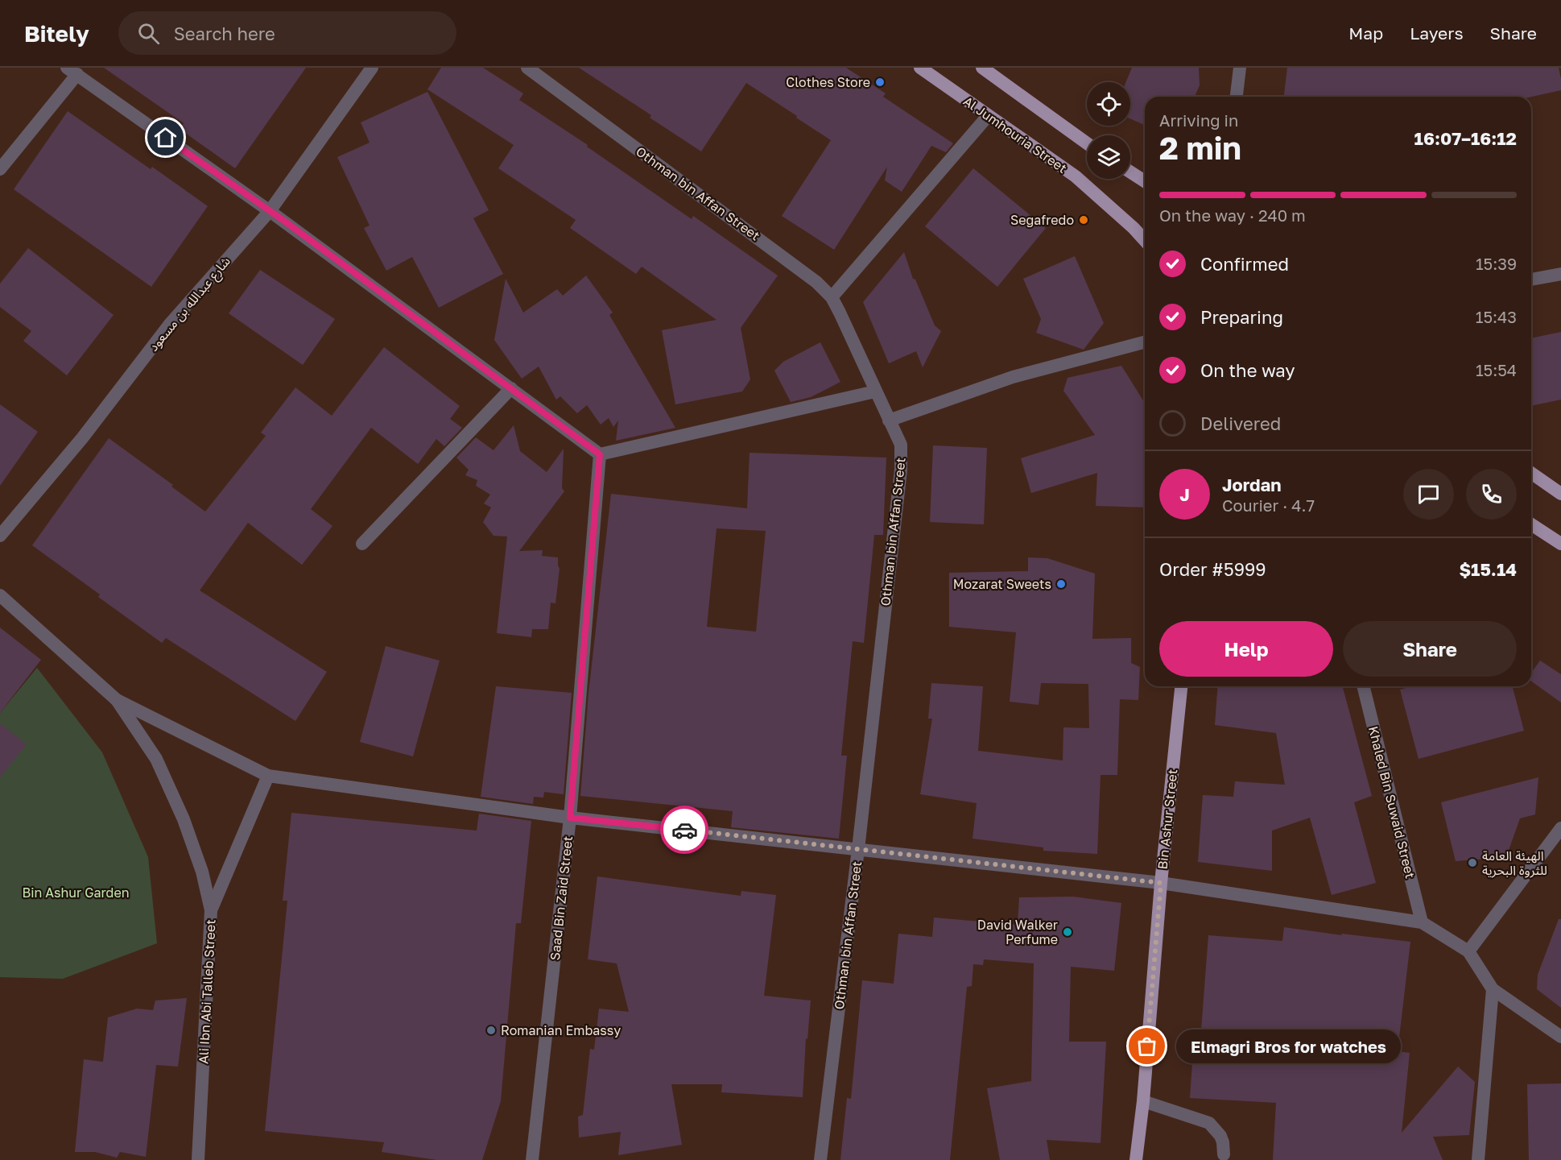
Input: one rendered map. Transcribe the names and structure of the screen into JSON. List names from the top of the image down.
{
  "streets": {
    "main road": ["Al Jumhouria Street", "Bin Ashur Street"],
    "street": [
      "Othman bin Affan Street",
      "شارع عبدالله بن مسعود",
      "Khaled Bin Suwaid Street",
      "Saad Bin Zaid Street",
      "Ali Ibn Abi Talleb Street"
    ]
  },
  "parks": ["Bin Ashur Garden"],
  "places": [
    "Clothes Store",
    "Segafredo",
    "Mozarat Sweets",
    "الهيئة العامة للثروة البحرية",
    "David Walker Perfume",
    "Romanian Embassy",
    "Elmagri Bros for watches"
  ],
  "page": {
    "header": "Bitely",
    "search": "Search here",
    "nav": ["Map", "Layers", "Share"],
    "heading": ["2 min", "Arriving in", "16:07–16:12"],
    "panel": [
      "Jordan",
      "Courier · 4.7",
      "Order #5999",
      "$15.14"
    ],
    "bar": "On the way · 240 m",
    "list": [
      ["Confirmed", "15:39"],
      ["Preparing", "15:43"],
      ["On the way", "15:54"],
      "Delivered"
    ],
    "round": "J",
    "buttons": ["Help", "Share"],
    "bubble": "Elmagri Bros for watches"
  }
}
